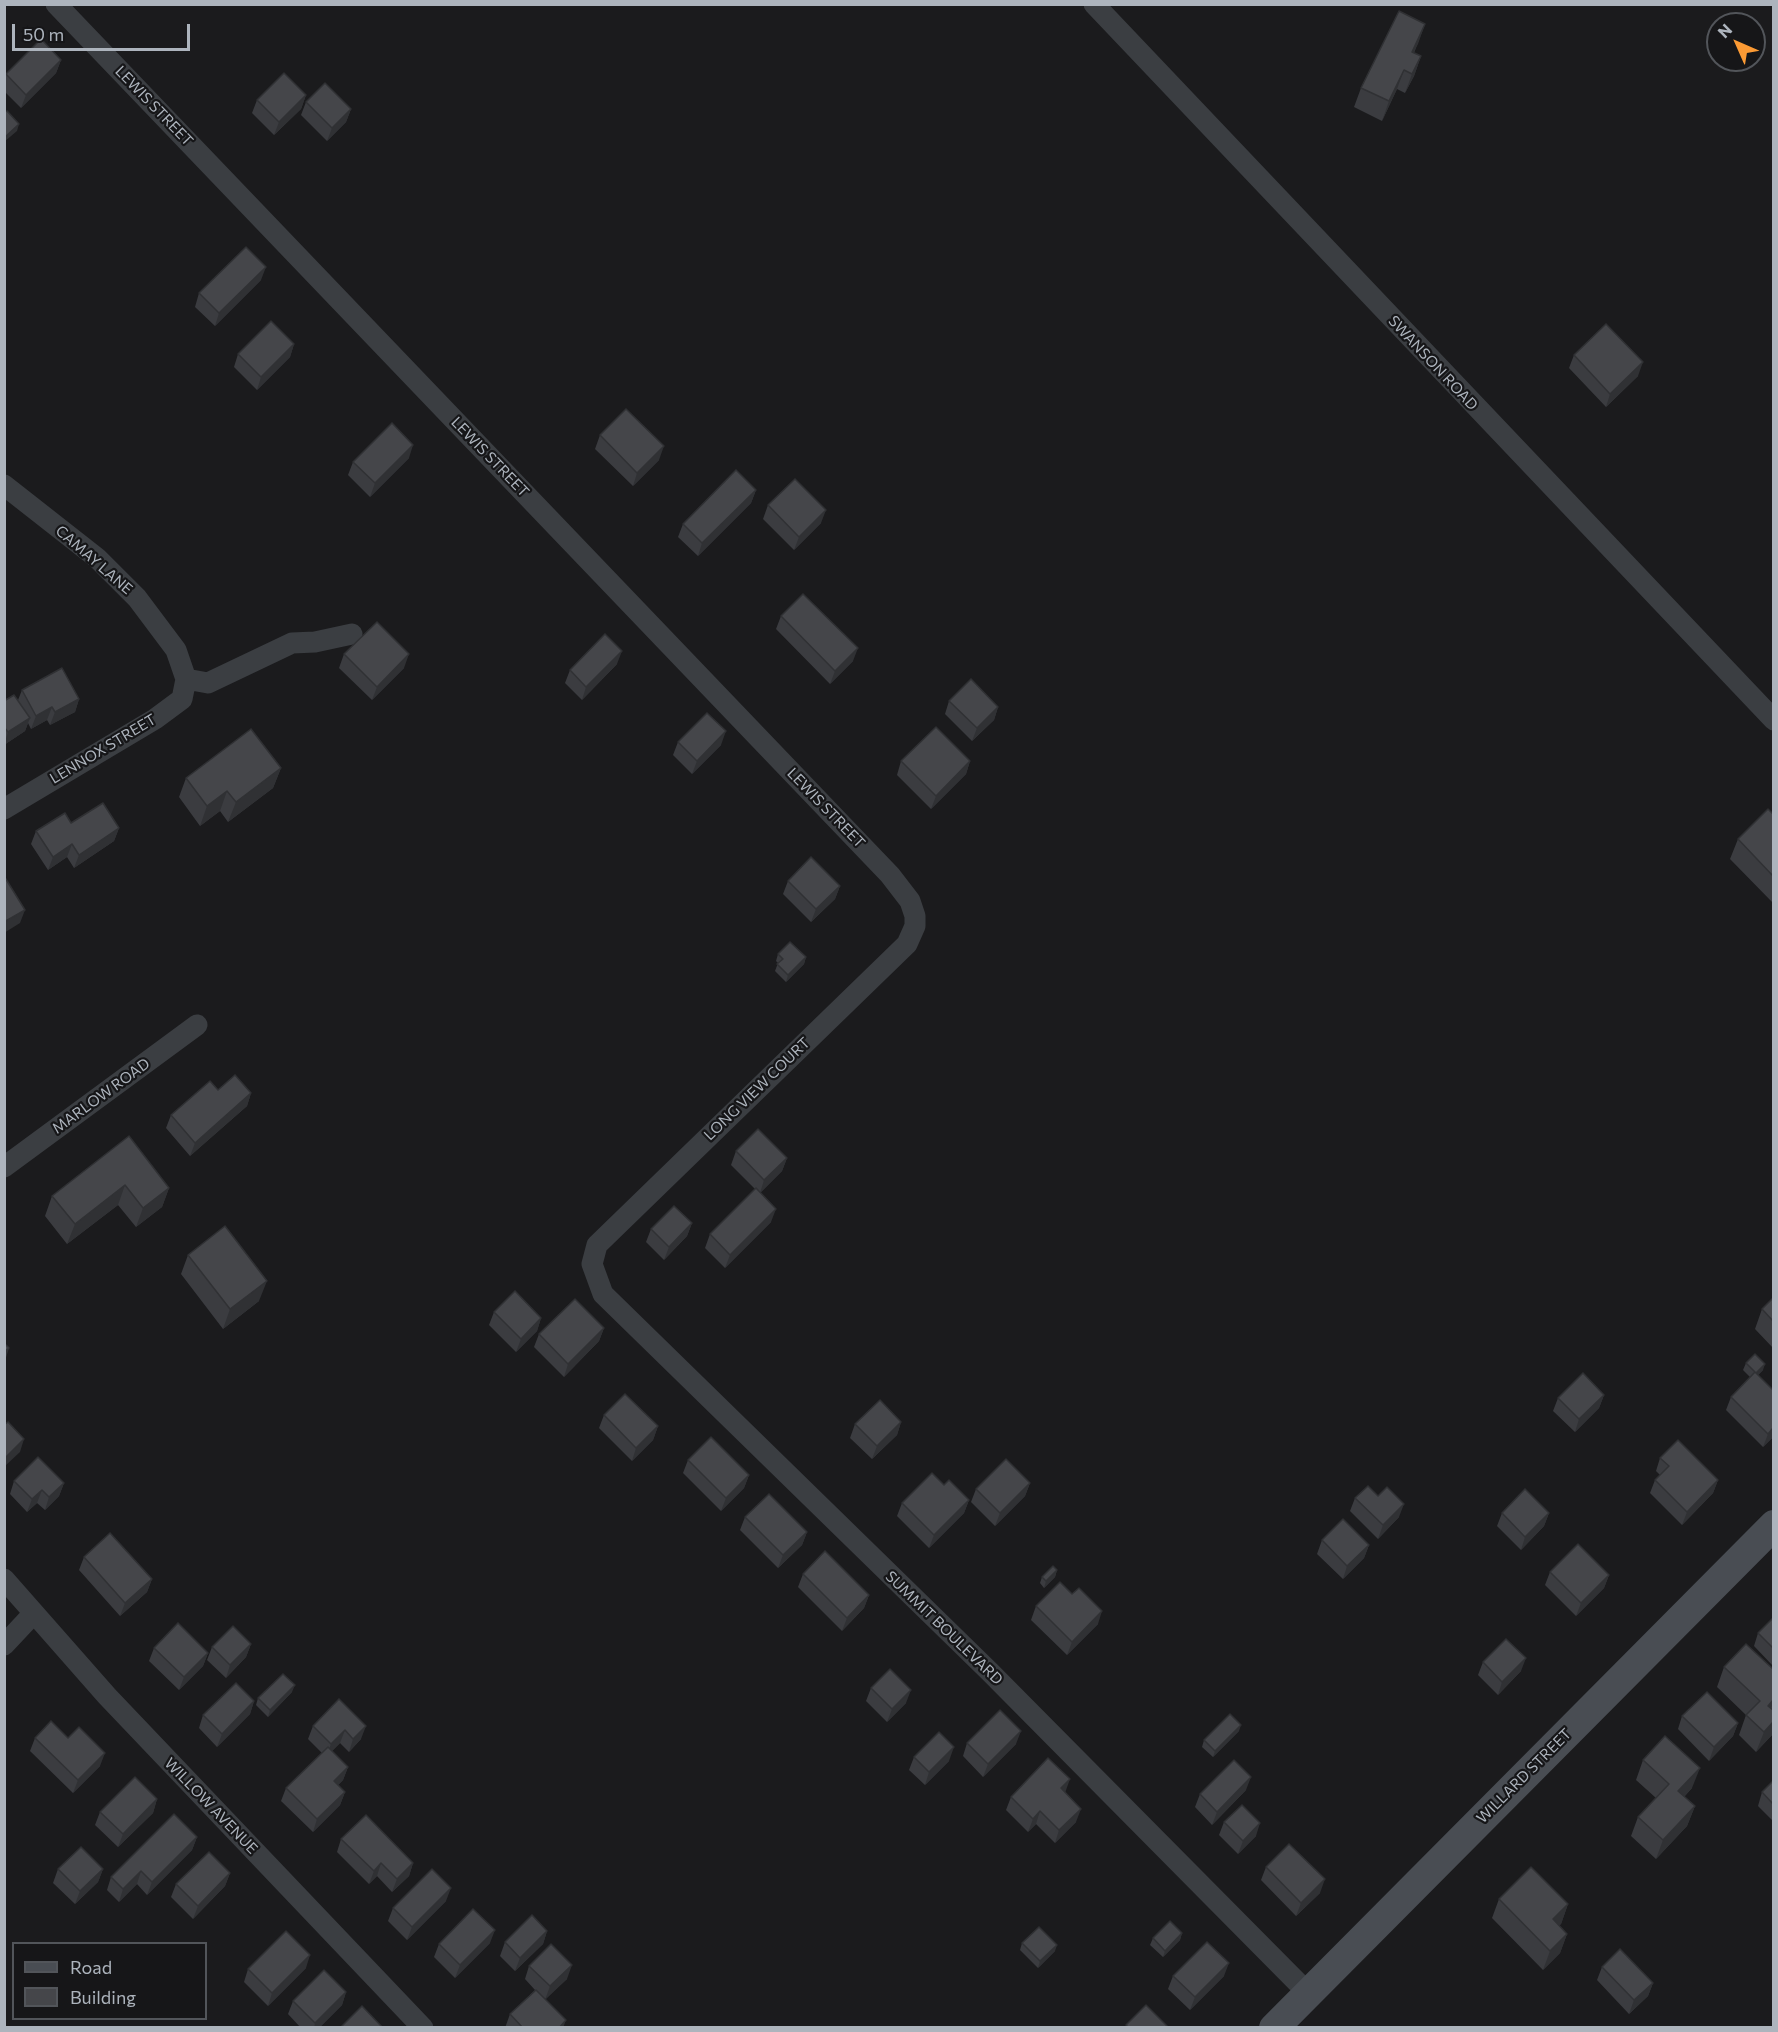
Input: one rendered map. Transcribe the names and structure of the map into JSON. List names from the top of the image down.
{
  "streets": {
    "street": [
      "LEWIS STREET",
      "SWANSON ROAD",
      "CAMAY LANE",
      "LENNOX STREET",
      "LONG VIEW COURT",
      "MARLOW ROAD",
      "SUMMIT BOULEVARD",
      "WILLARD STREET",
      "WILLOW AVENUE"
    ]
  },
  "crossings": [
    ["LEWIS STREET", "LONG VIEW COURT"],
    ["CAMAY LANE", "LENNOX STREET"],
    ["LONG VIEW COURT", "SUMMIT BOULEVARD"],
    ["SUMMIT BOULEVARD", "WILLARD STREET"]
  ],
  "legend": ["Road", "Building"],
  "scale_bar": "50 m",
  "north": "top left"
}
